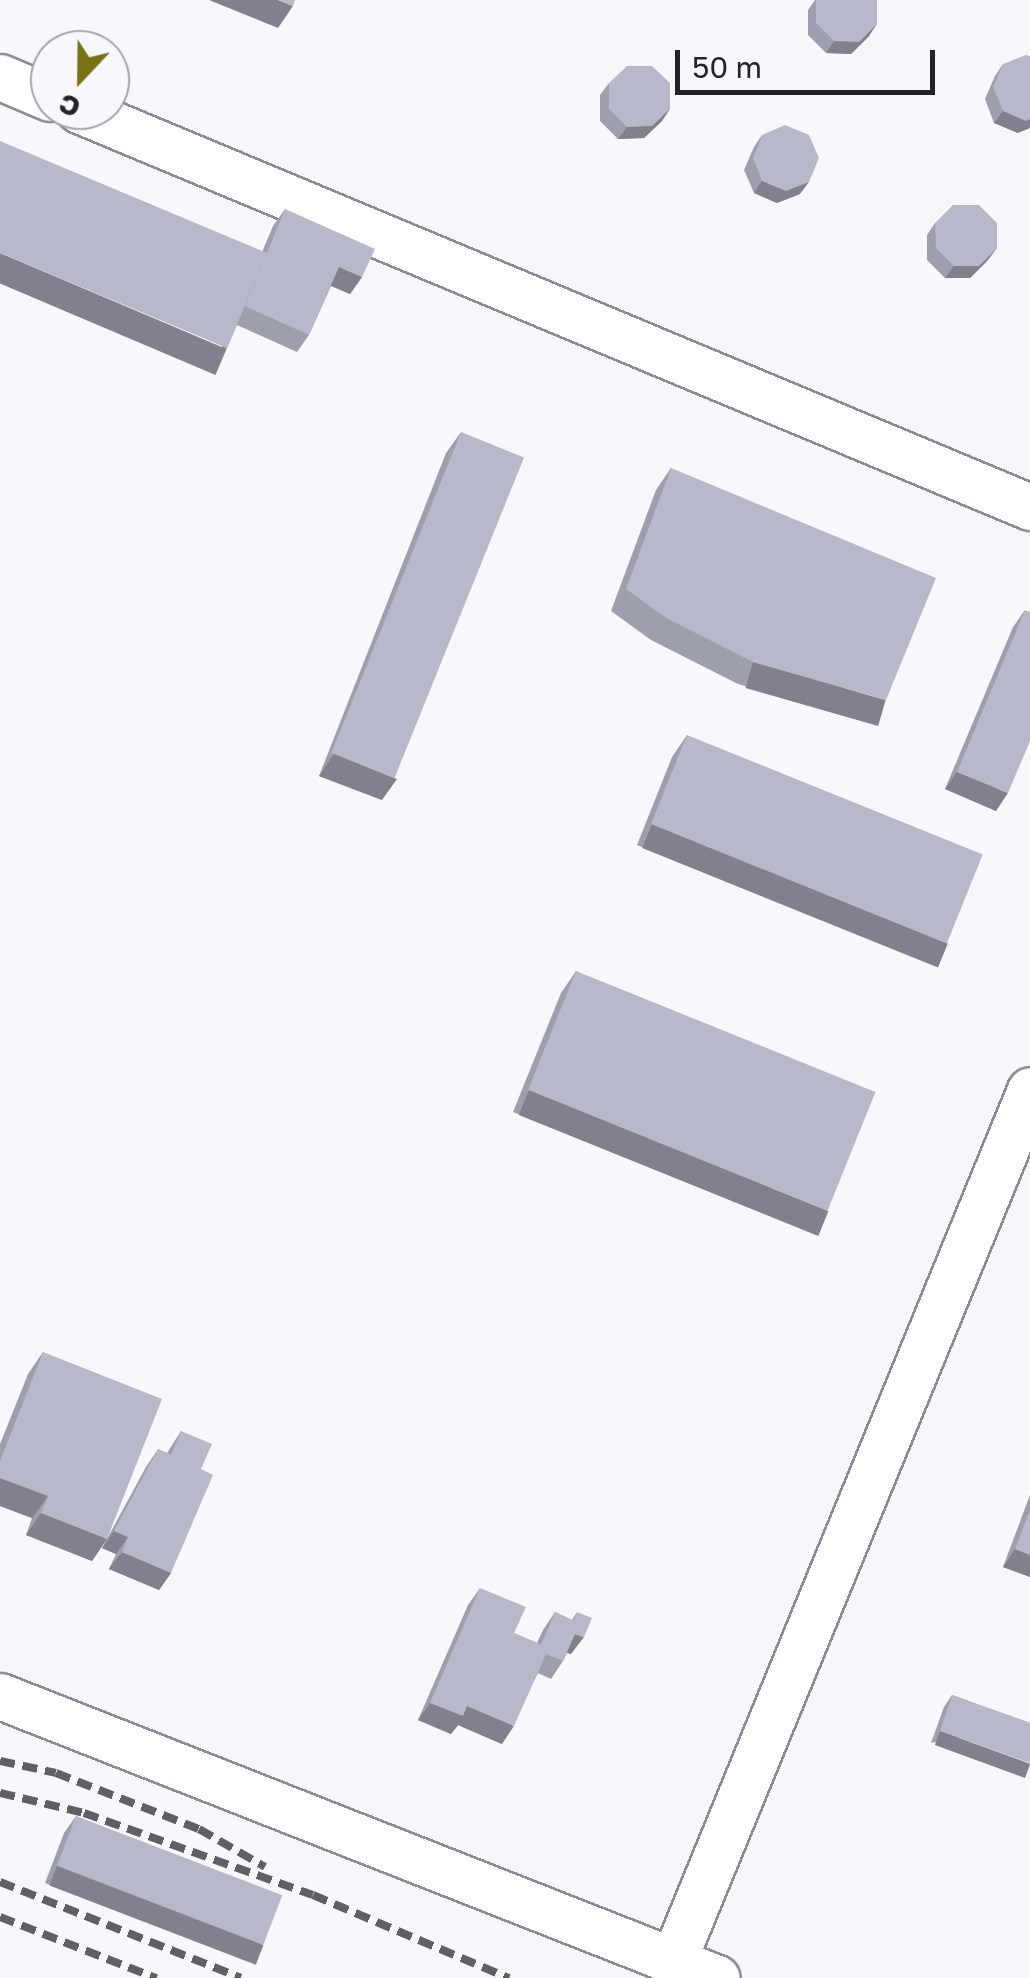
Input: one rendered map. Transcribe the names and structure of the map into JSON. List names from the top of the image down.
{
  "scale_bar": "50 m",
  "north": "bottom"
}
